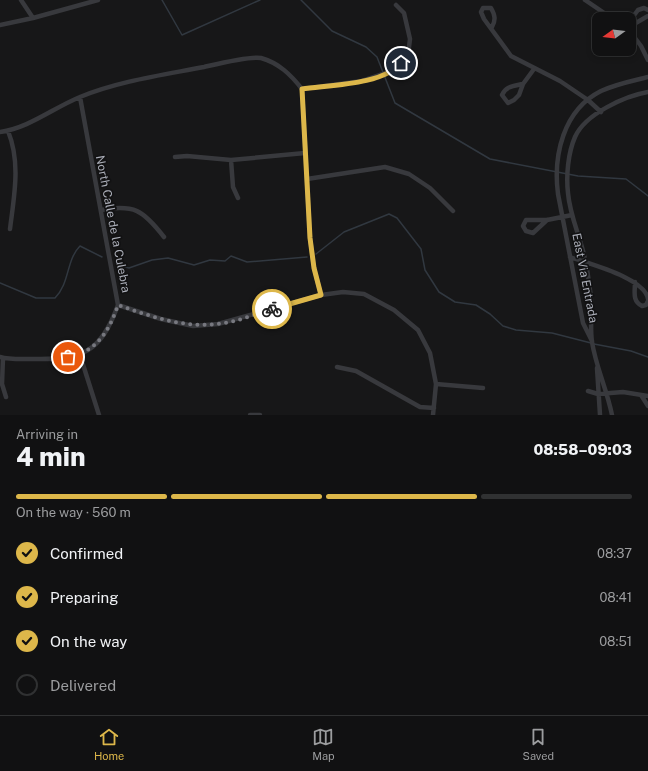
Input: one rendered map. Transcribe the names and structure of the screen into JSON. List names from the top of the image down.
{
  "streets": {
    "street": ["North Calle de la Culebra", "East Via Entrada"]
  },
  "north": "left",
  "page": {
    "heading": ["4 min", "Arriving in", "08:58–09:03"],
    "bar": "On the way · 560 m",
    "list": [
      ["Confirmed", "08:37"],
      ["Preparing", "08:41"],
      ["On the way", "08:51"],
      "Delivered"
    ],
    "tabs": ["Home", "Map", "Saved"]
  }
}
